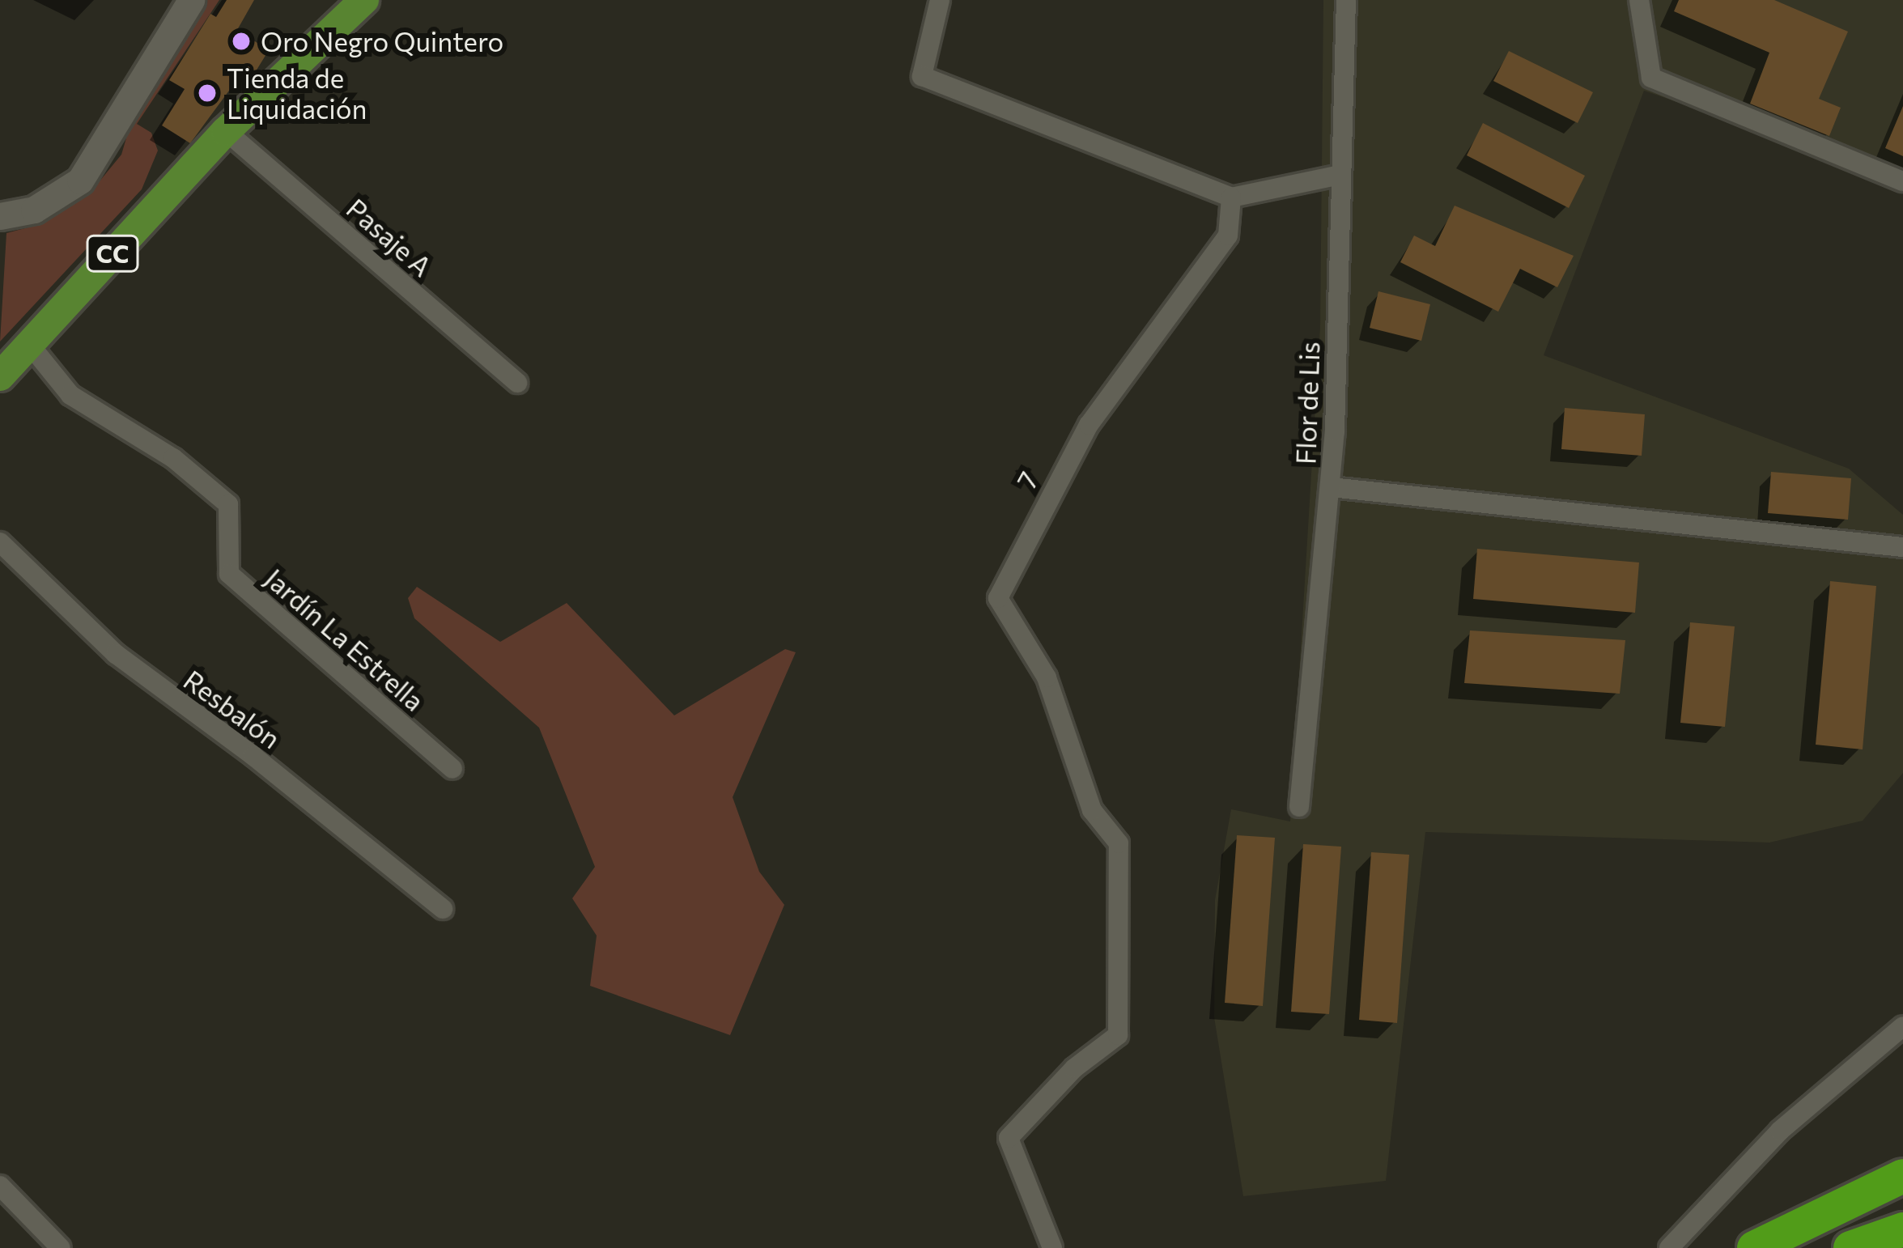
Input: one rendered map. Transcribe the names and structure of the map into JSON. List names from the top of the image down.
{
  "streets": {
    "main road": ["CC"],
    "street": [
      "Pasaje A",
      "Flor de Lis",
      "7",
      "Jardín La Estrella",
      "Resbalón"
    ]
  },
  "crossings": [
    ["Pasaje A", "CC"],
    ["CC", "Jardín La Estrella"]
  ],
  "places": ["Oro Negro Quintero", "Tienda de Liquidación"]
}
